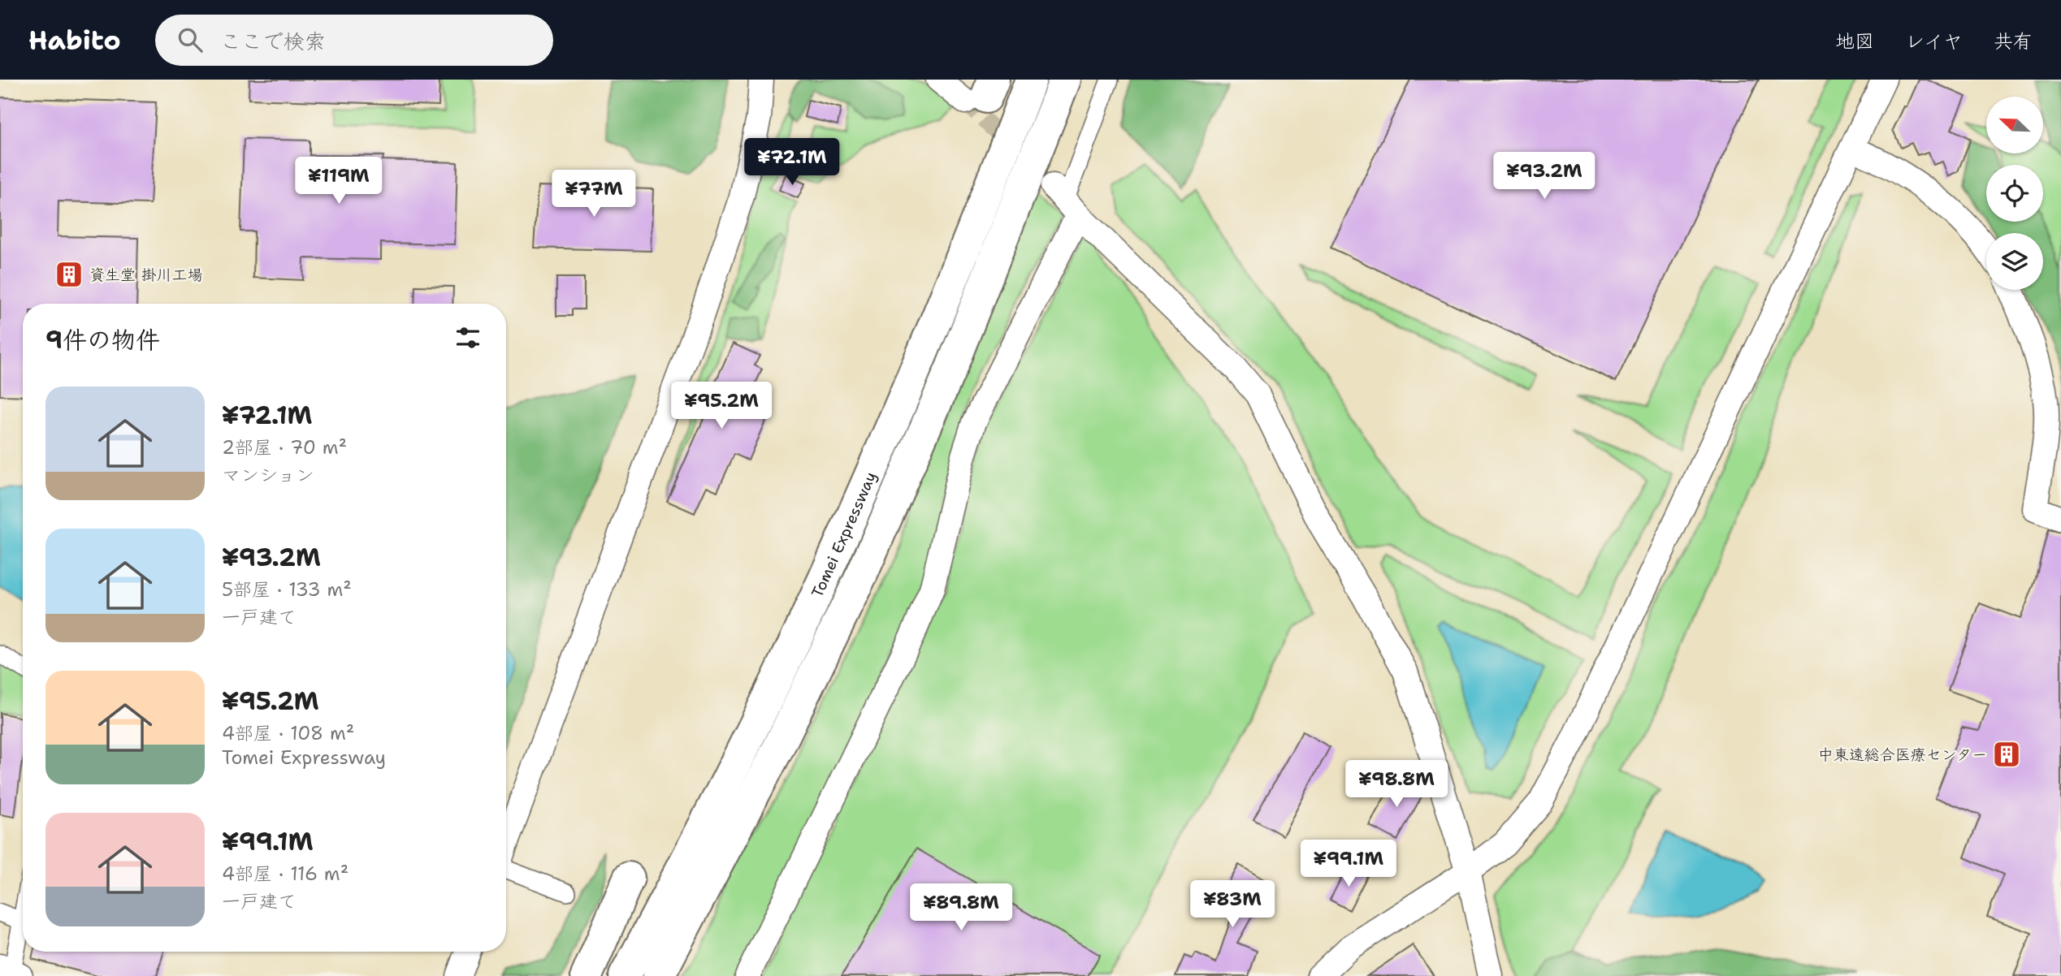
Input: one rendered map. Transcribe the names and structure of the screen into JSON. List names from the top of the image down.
{
  "streets": {
    "highway": ["Tomei Expressway"]
  },
  "places": {
    "building": ["資生堂 掛川工場", "中東遠総合医療センター"]
  },
  "north": "top left",
  "page": {
    "header": "Habito",
    "search": "ここで検索",
    "nav": ["地図", "レイヤ", "共有"],
    "price": [
      "¥72.1M",
      "¥93.2M",
      "¥119M",
      "¥77M",
      "¥95.2M",
      "¥98.8M",
      "¥99.1M",
      "¥83M",
      "¥89.8M"
    ],
    "heading": "9件の物件",
    "list": [
      {
        "name": "¥72.1M",
        "note": "2部屋 · 70 m² · マンション"
      },
      {
        "name": "¥93.2M",
        "note": "5部屋 · 133 m² · 一戸建て"
      },
      {
        "name": "¥95.2M",
        "note": "4部屋 · 108 m² · Tomei Expressway"
      },
      {
        "name": "¥99.1M",
        "note": "4部屋 · 116 m² · 一戸建て"
      }
    ]
  }
}
